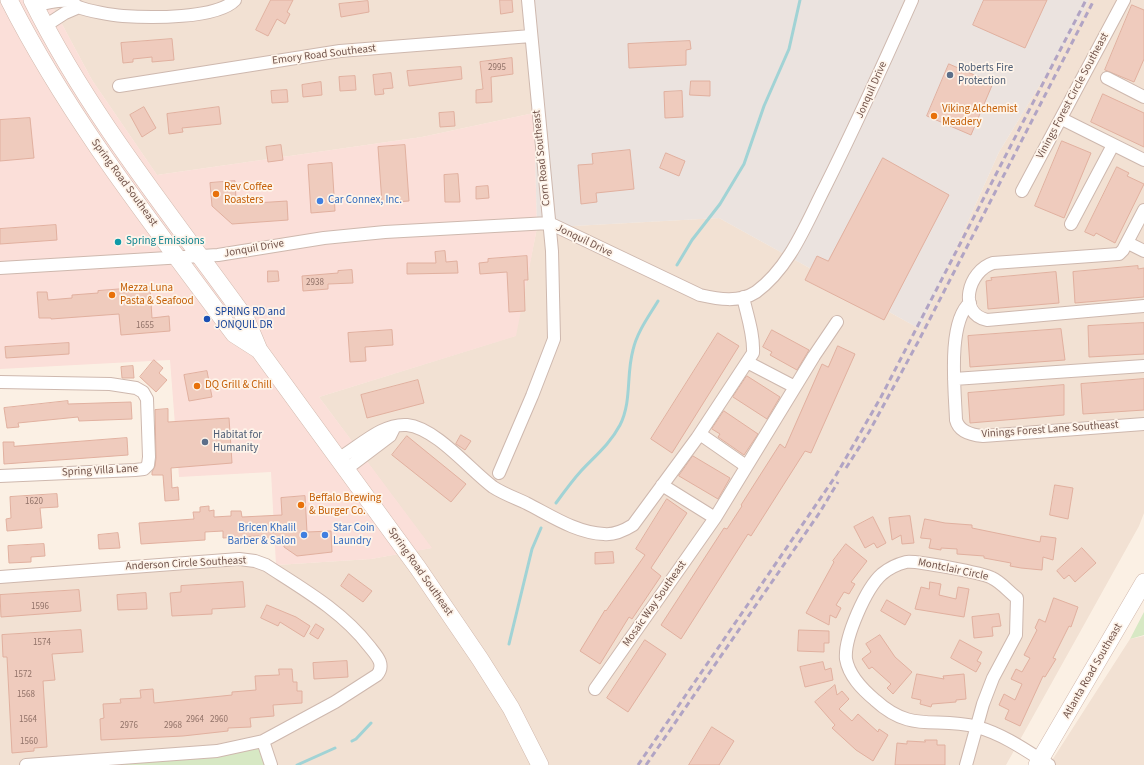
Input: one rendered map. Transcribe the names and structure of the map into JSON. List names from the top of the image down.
{
  "streets": {
    "main road": ["Spring Road Southeast", "Atlanta Road Southeast"],
    "street": [
      "Emory Road Southeast",
      "Jonquil Drive",
      "Vinings Forest Circle Southeast",
      "Corn Road Southeast",
      "Vinings Forest Lane Southeast",
      "Spring Villa Lane",
      "Anderson Circle Southeast",
      "Montclair Circle",
      "Mosaic Way Southeast"
    ]
  },
  "crossings": [
    ["Emory Road Southeast", "Corn Road Southeast"],
    ["Jonquil Drive", "Corn Road Southeast"],
    ["Jonquil Drive", "Spring Road Southeast"],
    ["Montclair Circle", "Atlanta Road Southeast"]
  ],
  "places": [
    "Roberts Fire Protection",
    "Viking Alchemist Meadery",
    "Rev Coffee Roasters",
    "Car Connex, Inc.",
    "Spring Emissions",
    "Mezza Luna Pasta & Seafood",
    "SPRING RD and JONQUIL DR",
    "DQ Grill & Chill",
    "Habitat for Humanity",
    "Beffalo Brewing & Burger Co.",
    "Bricen Khalil Barber & Salon",
    "Star Coin Laundry"
  ],
  "house_numbers": [
    "2995",
    "2938",
    "1655",
    "1620",
    "1596",
    "1574",
    "1572",
    "1568",
    "1564",
    "2964",
    "2960",
    "2976",
    "2968",
    "1560"
  ]
}
